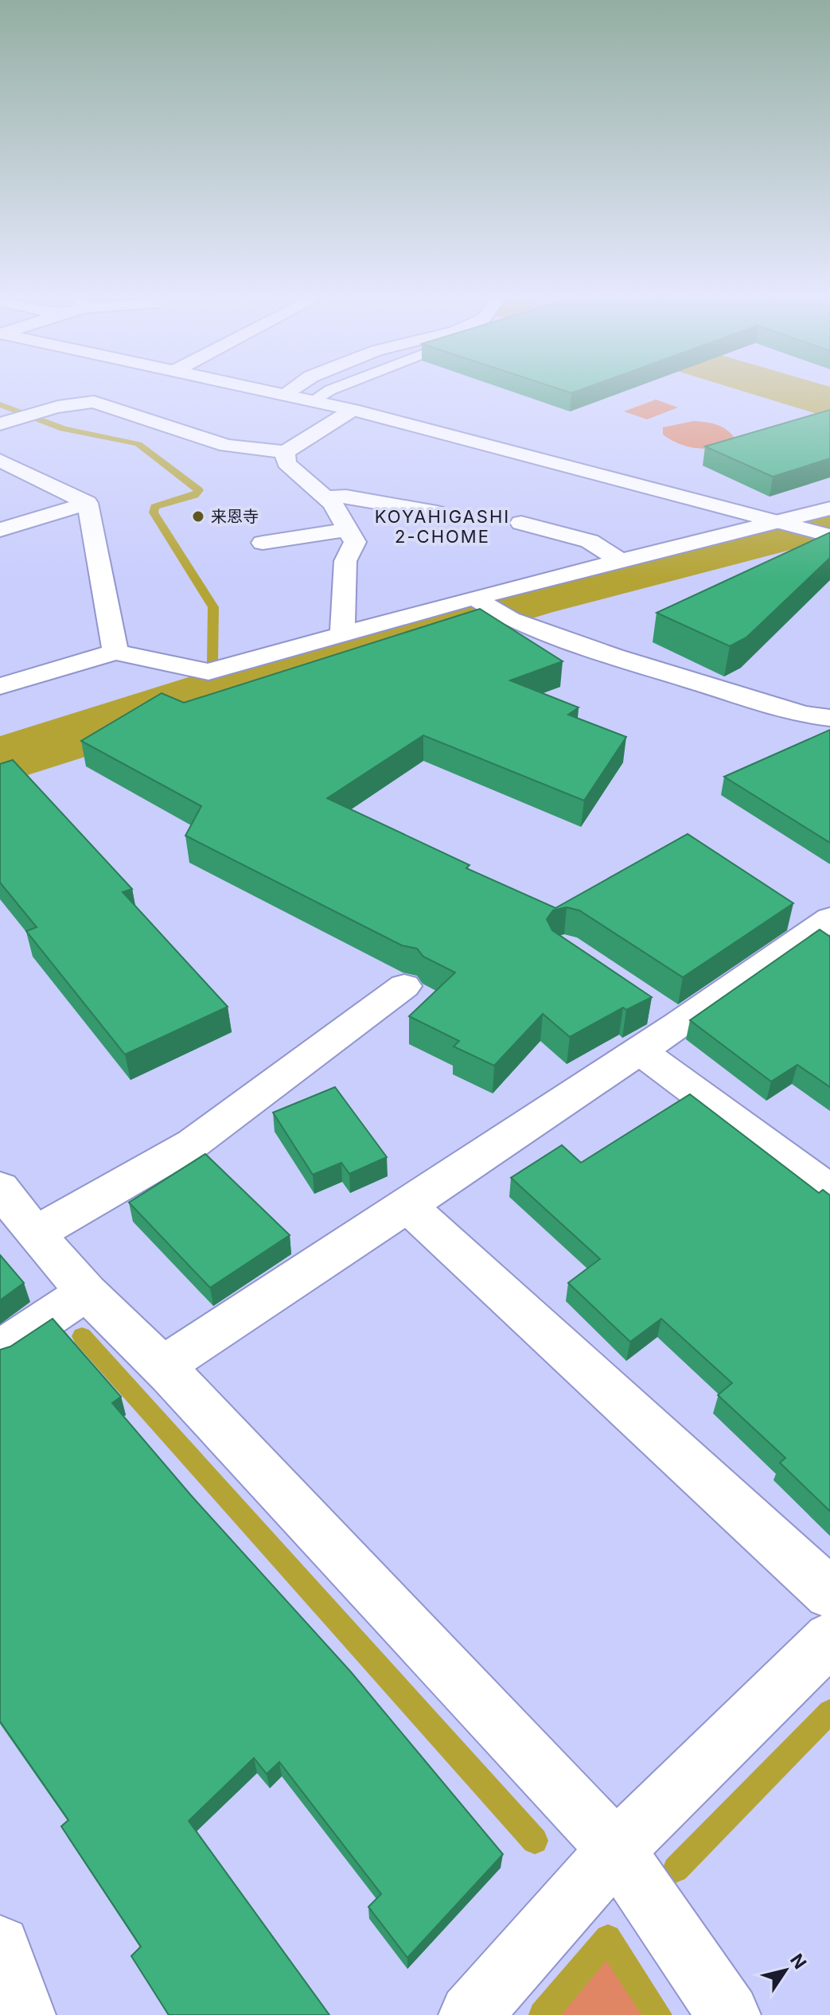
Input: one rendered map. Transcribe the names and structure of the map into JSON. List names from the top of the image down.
{
  "districts": ["KOYAHIGASHI 2-CHOME"],
  "places": ["来恩寺"],
  "north": "top right"
}
